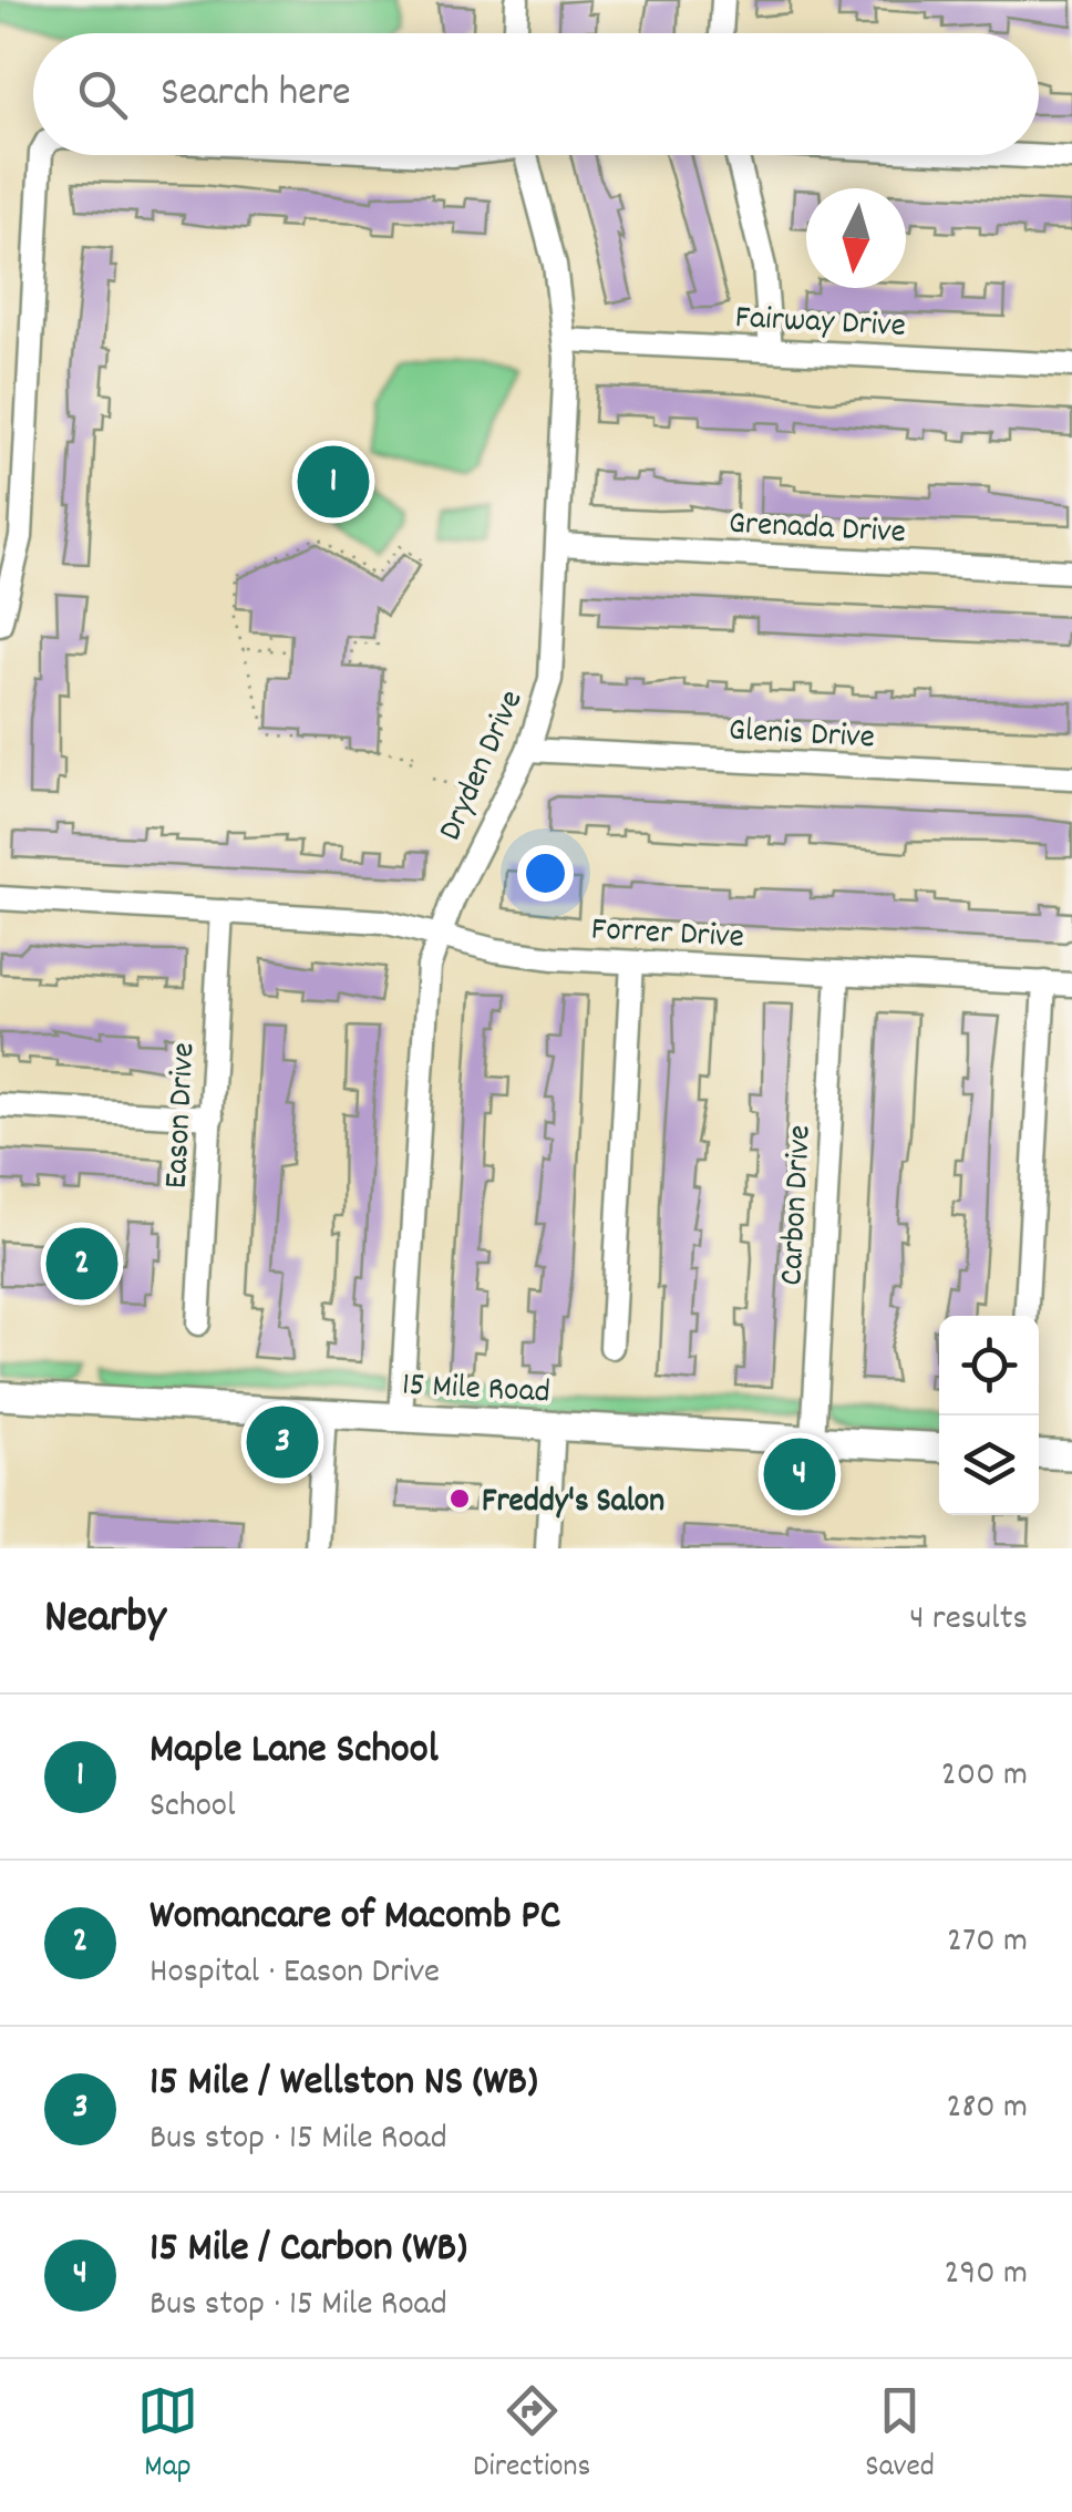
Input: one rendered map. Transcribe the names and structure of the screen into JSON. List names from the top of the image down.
{
  "streets": {
    "main road": ["15 Mile Road"],
    "street": [
      "Fairway Drive",
      "Grenada Drive",
      "Glenis Drive",
      "Dryden Drive",
      "Forrer Drive",
      "Eason Drive",
      "Carbon Drive"
    ]
  },
  "crossings": [
    ["Fairway Drive", "Dryden Drive"],
    ["Grenada Drive", "Dryden Drive"],
    ["Glenis Drive", "Dryden Drive"],
    ["Dryden Drive", "Forrer Drive"],
    ["Dryden Drive", "15 Mile Road"],
    ["Forrer Drive", "Eason Drive"],
    ["Forrer Drive", "Carbon Drive"],
    ["Carbon Drive", "15 Mile Road"]
  ],
  "places": ["Freddy's Salon"],
  "north": "bottom",
  "page": {
    "search": "Search here",
    "pins": [
      "1",
      "2",
      "3",
      "4"
    ],
    "heading": ["Nearby", "4 results"],
    "list": [
      {
        "mark": "1",
        "name": "Maple Lane School",
        "note": "School",
        "value": "200 m"
      },
      {
        "mark": "2",
        "name": "Womancare of Macomb PC",
        "note": "Hospital · Eason Drive",
        "value": "270 m"
      },
      {
        "mark": "3",
        "name": "15 Mile / Wellston NS (WB)",
        "note": "Bus stop · 15 Mile Road",
        "value": "280 m"
      },
      {
        "mark": "4",
        "name": "15 Mile / Carbon (WB)",
        "note": "Bus stop · 15 Mile Road",
        "value": "290 m"
      }
    ],
    "nav": ["Map", "Directions", "Saved"]
  }
}
